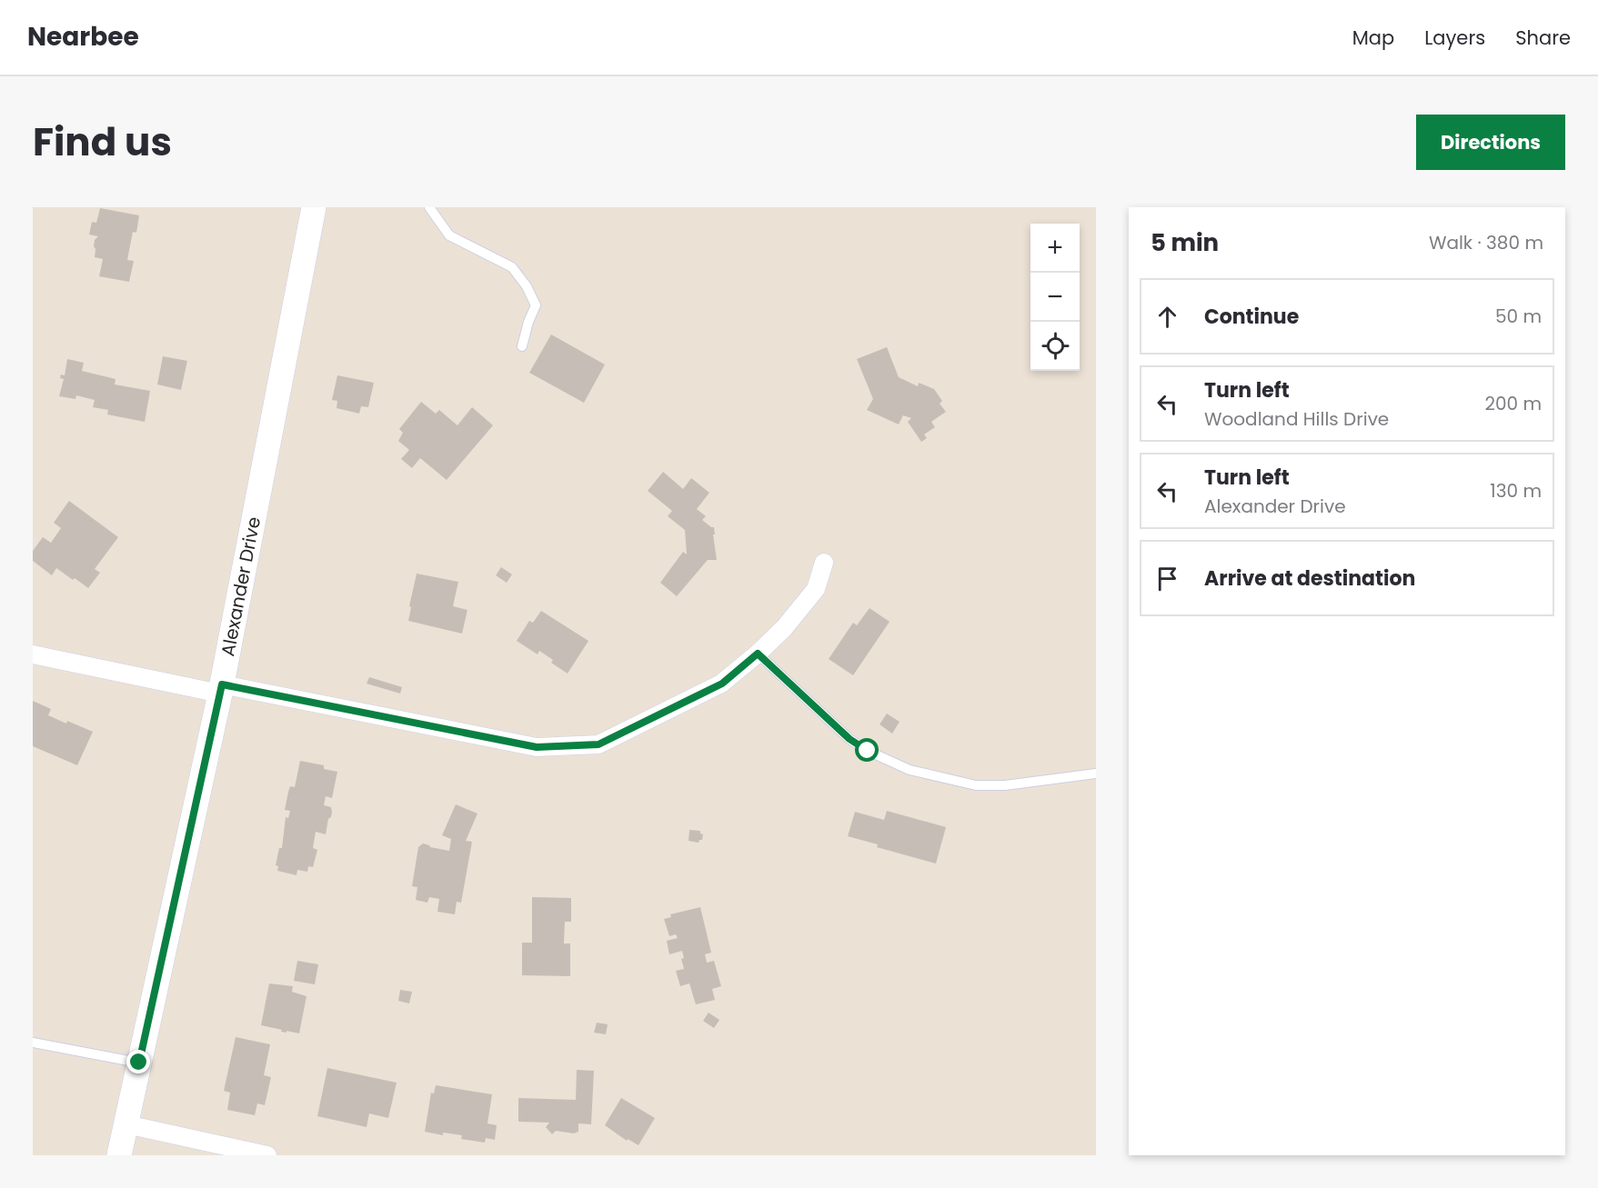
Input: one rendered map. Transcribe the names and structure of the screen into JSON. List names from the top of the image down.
{
  "streets": {
    "street": ["Alexander Drive"]
  },
  "page": {
    "header": "Nearbee",
    "nav": ["Map", "Layers", "Share"],
    "title": "Find us",
    "buttons": "Directions",
    "heading": ["5 min", "Walk · 380 m"],
    "map_buttons": ["+", "−"],
    "list": [
      ["Continue", "50 m"],
      ["Turn left", "Woodland Hills Drive", "200 m"],
      ["Turn left", "Alexander Drive", "130 m"],
      "Arrive at destination"
    ]
  }
}
